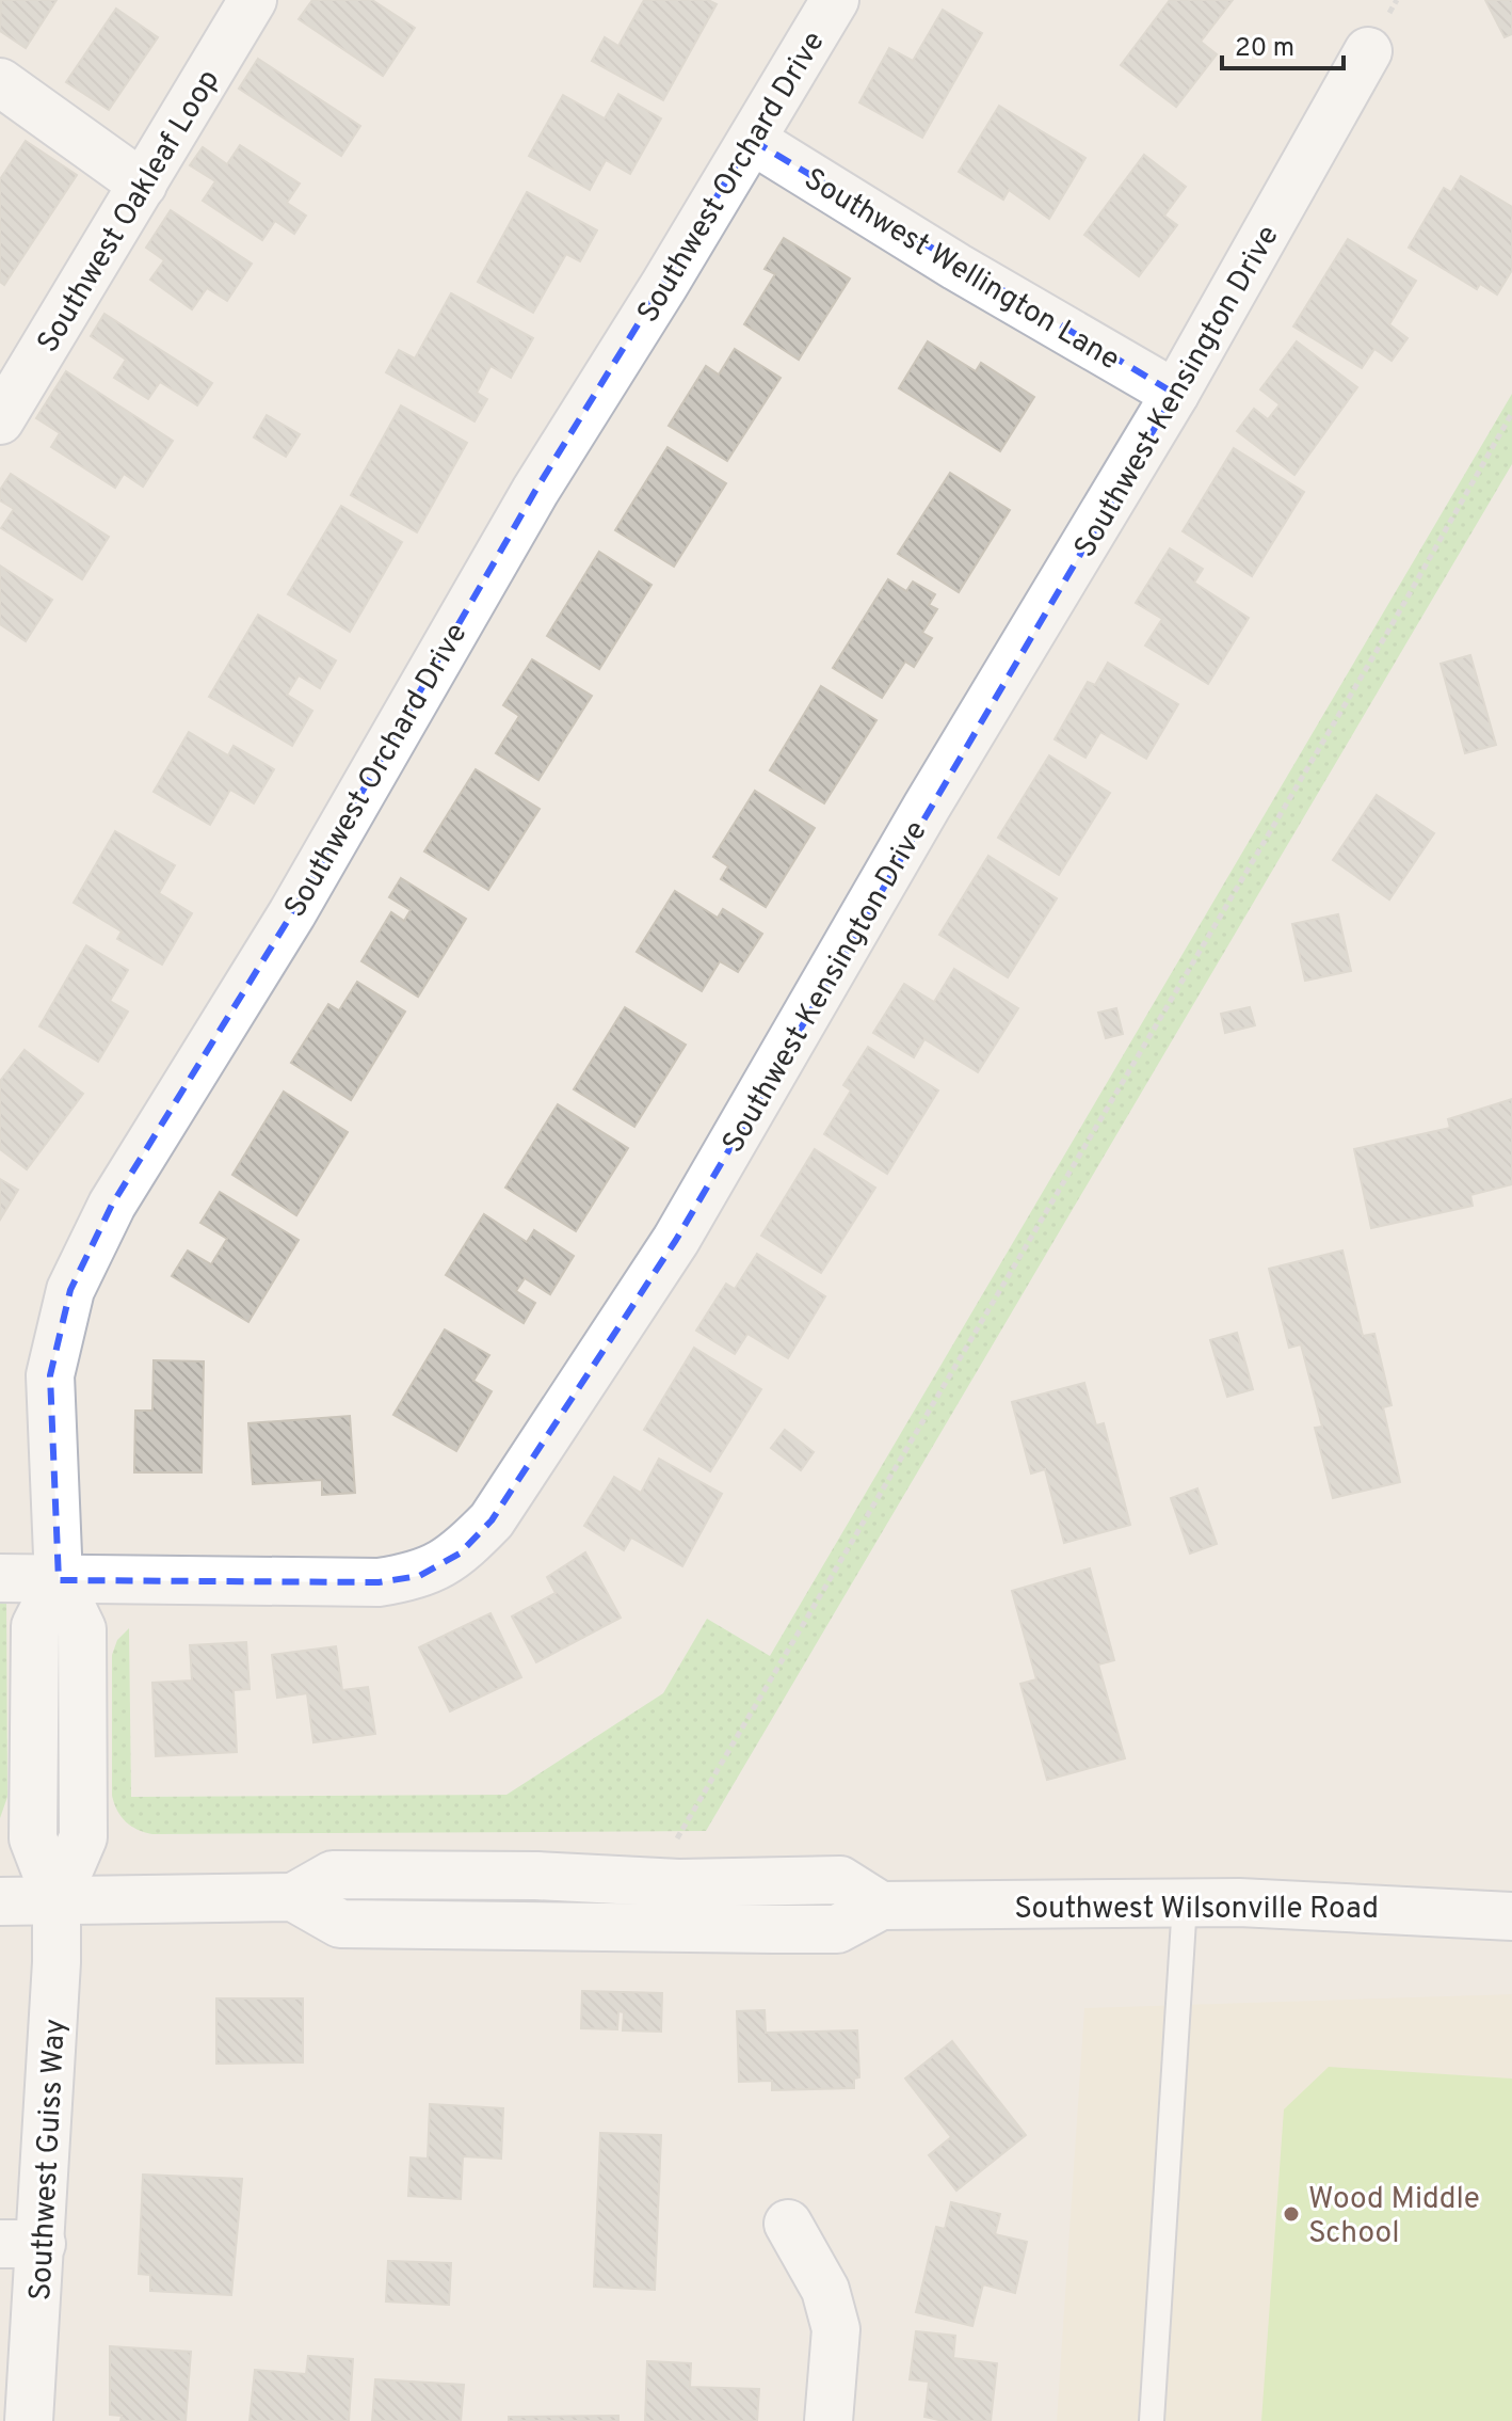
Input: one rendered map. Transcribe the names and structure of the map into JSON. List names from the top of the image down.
{
  "streets": {
    "street": [
      "Southwest Orchard Drive",
      "Southwest Oakleaf Loop",
      "Southwest Wellington Lane",
      "Southwest Kensington Drive",
      "Southwest Wilsonville Road",
      "Southwest Guiss Way"
    ]
  },
  "crossings": [
    ["Southwest Orchard Drive", "Southwest Wellington Lane"],
    ["Southwest Orchard Drive", "Southwest Kensington Drive"],
    ["Southwest Orchard Drive", "Southwest Wilsonville Road"],
    ["Southwest Orchard Drive", "Southwest Guiss Way"],
    ["Southwest Wellington Lane", "Southwest Kensington Drive"],
    ["Southwest Wilsonville Road", "Southwest Guiss Way"]
  ],
  "places": ["Wood Middle School"],
  "scale_bar": "20 m"
}
